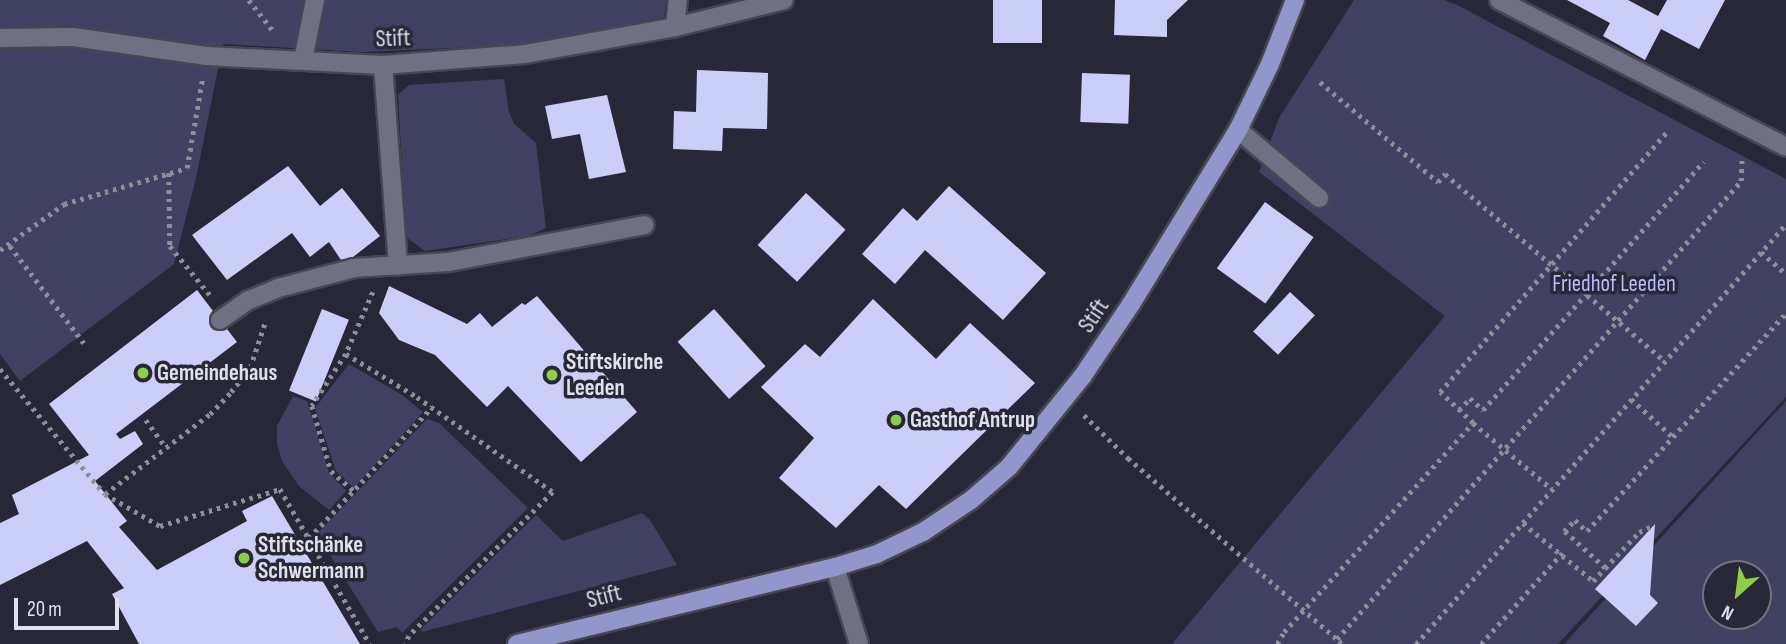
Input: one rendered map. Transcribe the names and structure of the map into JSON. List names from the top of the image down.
{
  "streets": {
    "main road": ["Stift"]
  },
  "parks": ["Friedhof Leeden"],
  "places": [
    "Gemeindehaus",
    "Stiftskirche Leeden",
    "Gasthof Antrup",
    "Stiftschänke Schwermann"
  ],
  "scale_bar": "20 m",
  "north": "bottom left"
}
